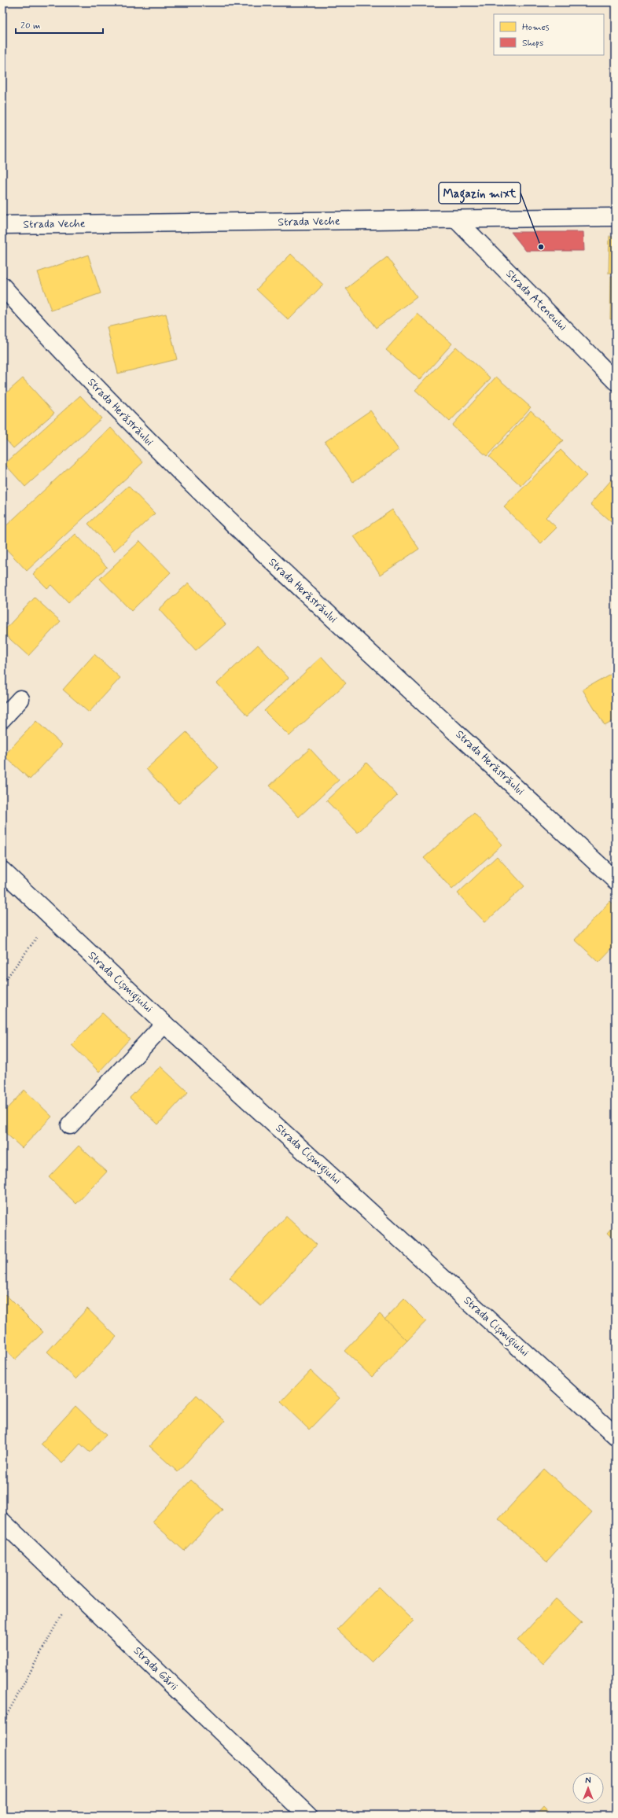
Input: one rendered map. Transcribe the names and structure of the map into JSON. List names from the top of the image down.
{
  "streets": {
    "street": [
      "Strada Veche",
      "Strada Ateneului",
      "Strada Herăstrăului",
      "Strada Cișmigiului",
      "Strada Gării"
    ]
  },
  "crossings": [
    ["Strada Veche", "Strada Ateneului"]
  ],
  "places": ["Magazin mixt"],
  "legend": ["Homes", "Shops"],
  "scale_bar": "20 m",
  "north": "top"
}
